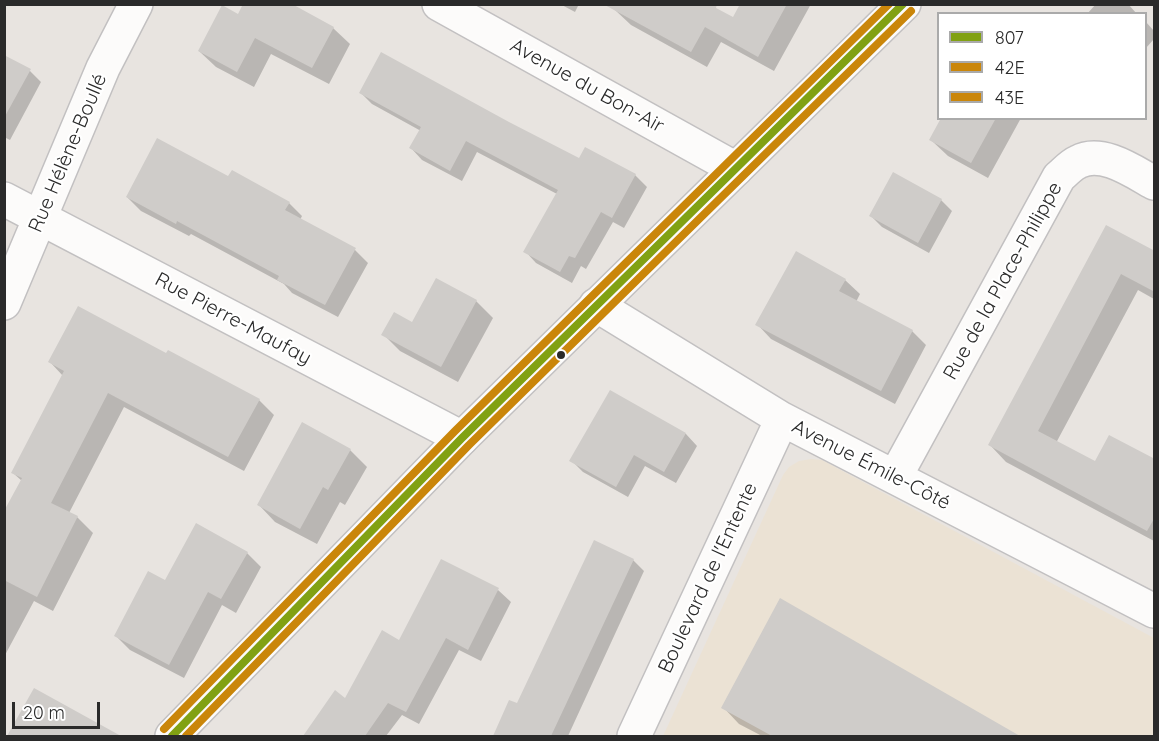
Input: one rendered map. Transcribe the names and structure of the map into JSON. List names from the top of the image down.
{
  "streets": {
    "street": [
      "Avenue du Bon-Air",
      "Rue Hélène-Boullé",
      "Rue de la Place-Philippe",
      "Rue Pierre-Maufay",
      "Avenue Émile-Côté",
      "Boulevard de l'Entente"
    ]
  },
  "crossings": [
    ["Rue Hélène-Boullé", "Rue Pierre-Maufay"],
    ["Rue de la Place-Philippe", "Avenue Émile-Côté"],
    ["Avenue Émile-Côté", "Boulevard de l'Entente"]
  ],
  "lines": ["transit line 807", "transit line 43E", "transit line 42E"],
  "legend": ["807", "42E", "43E"],
  "scale_bar": "20 m"
}
